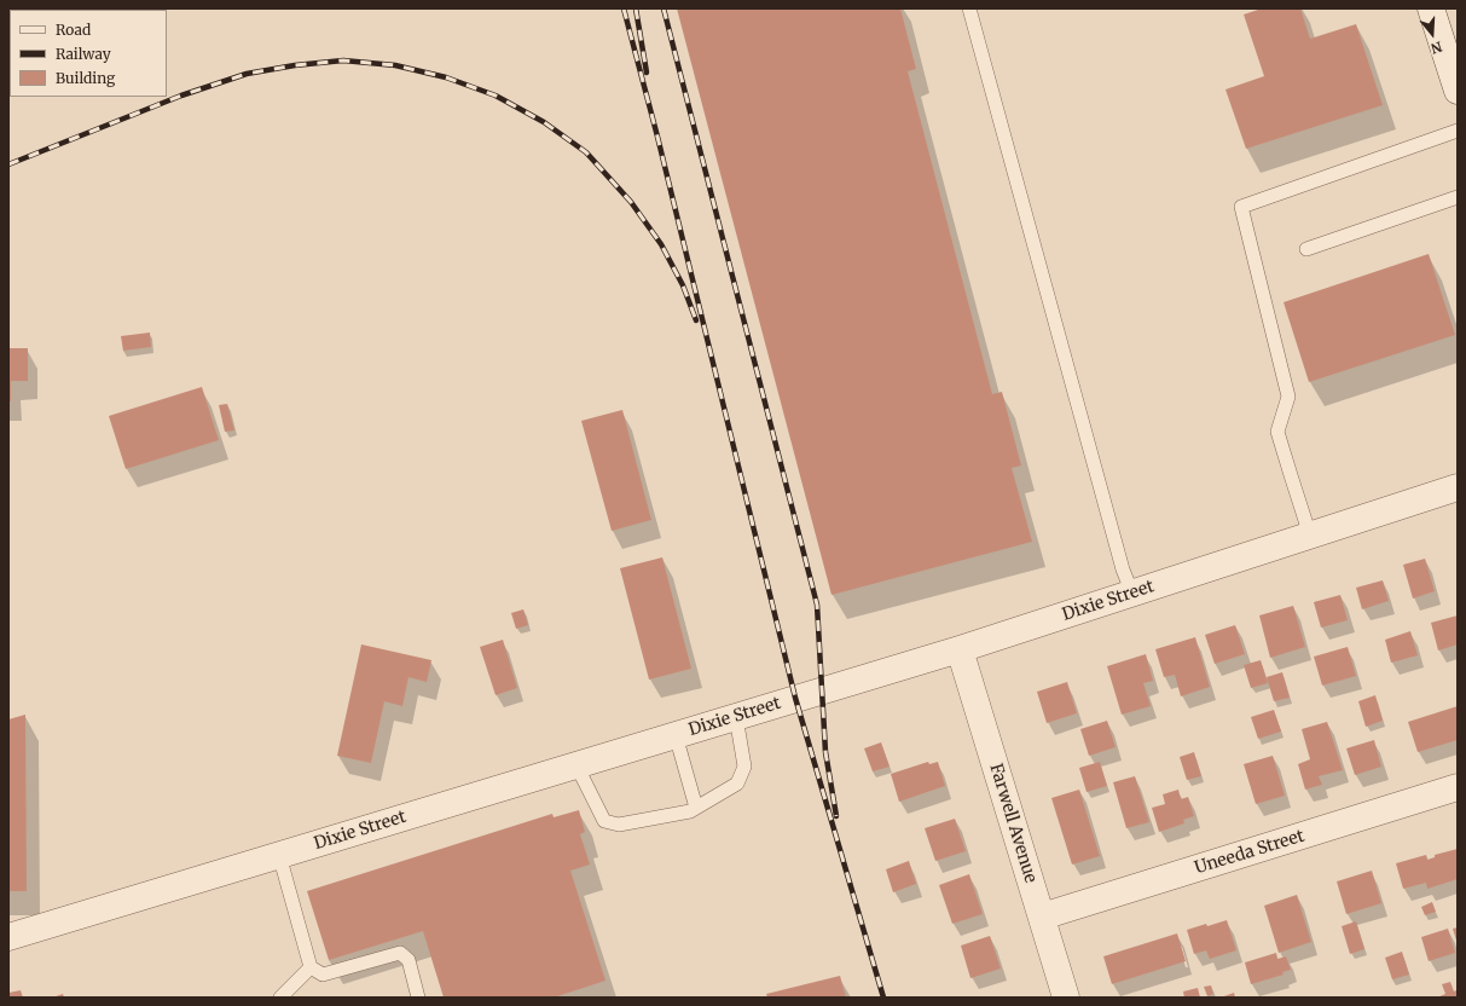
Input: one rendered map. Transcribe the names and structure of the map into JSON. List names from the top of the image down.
{
  "streets": {
    "street": ["Dixie Street", "Farwell Avenue", "Uneeda Street"]
  },
  "crossings": [
    ["Dixie Street", "Farwell Avenue"],
    ["Farwell Avenue", "Uneeda Street"]
  ],
  "legend": ["Road", "Railway", "Building"],
  "north": "bottom"
}
